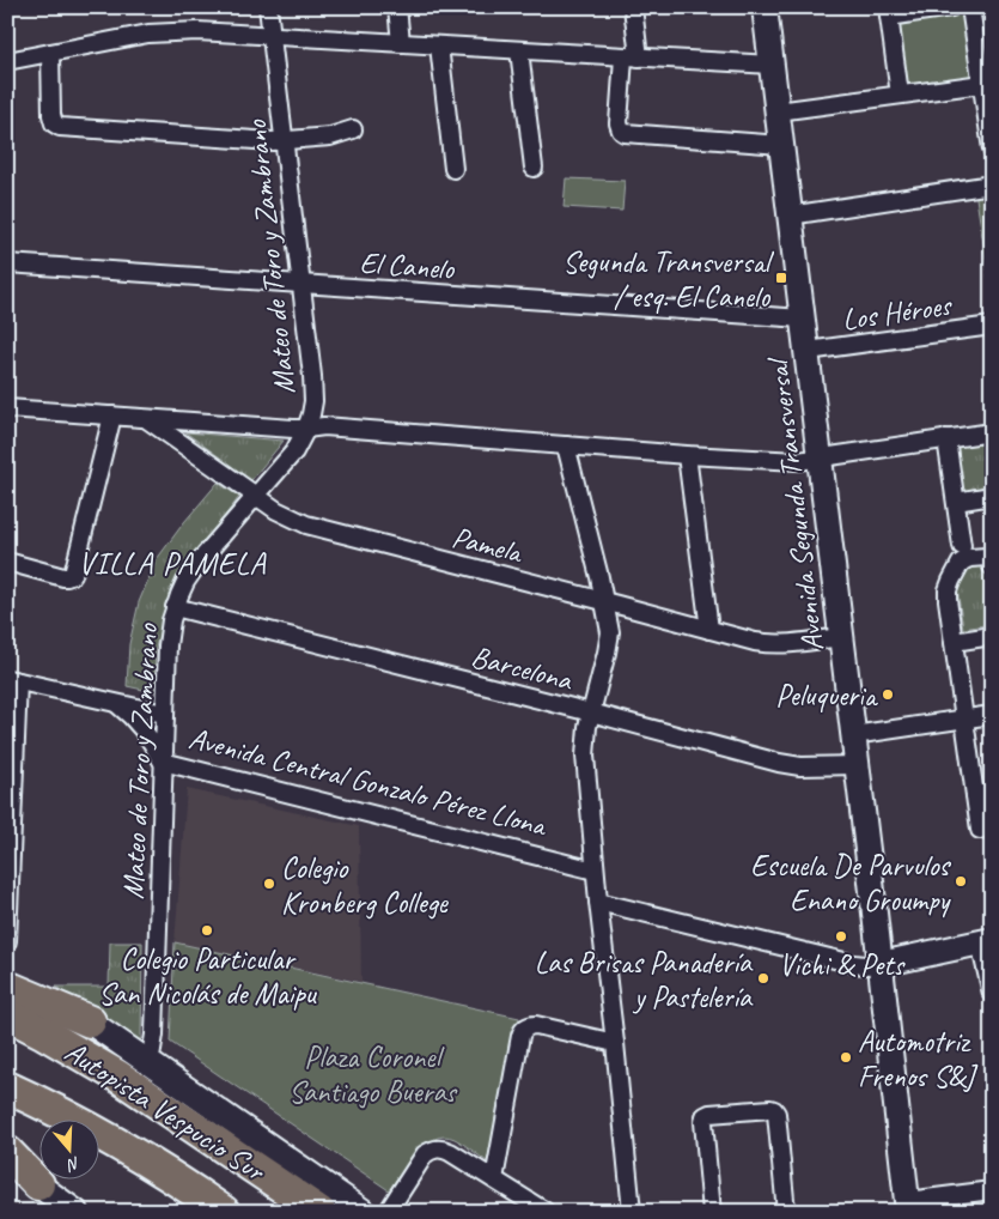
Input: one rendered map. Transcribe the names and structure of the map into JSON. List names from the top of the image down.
{
  "streets": {
    "highway": ["Autopista Vespucio Sur"],
    "main road": ["Avenida Segunda Transversal"],
    "street": [
      "Mateo de Toro y Zambrano",
      "El Canelo",
      "Los Héroes",
      "Pamela",
      "Barcelona",
      "Avenida Central Gonzalo Pérez Llona"
    ]
  },
  "crossings": [
    ["Mateo de Toro y Zambrano", "El Canelo"],
    ["Mateo de Toro y Zambrano", "Pamela"],
    ["Mateo de Toro y Zambrano", "Barcelona"],
    ["Mateo de Toro y Zambrano", "Avenida Central Gonzalo Pérez Llona"],
    ["El Canelo", "Avenida Segunda Transversal"],
    ["Los Héroes", "Avenida Segunda Transversal"],
    ["Avenida Segunda Transversal", "Pamela"],
    ["Avenida Segunda Transversal", "Barcelona"]
  ],
  "districts": ["VILLA PAMELA"],
  "parks": ["Plaza Coronel Santiago Bueras"],
  "places": {
    "transit": ["Segunda Transversal / esq. El Canelo"],
    "other": [
      "Peluqueria",
      "Escuela De Parvulos Enano Groumpy",
      "Colegio Kronberg College",
      "Colegio Particular San Nicolás de Maipu",
      "Vichi & Pets",
      "Las Brisas Panadería y Pastelería",
      "Automotriz Frenos S&J"
    ]
  },
  "north": "bottom"
}
